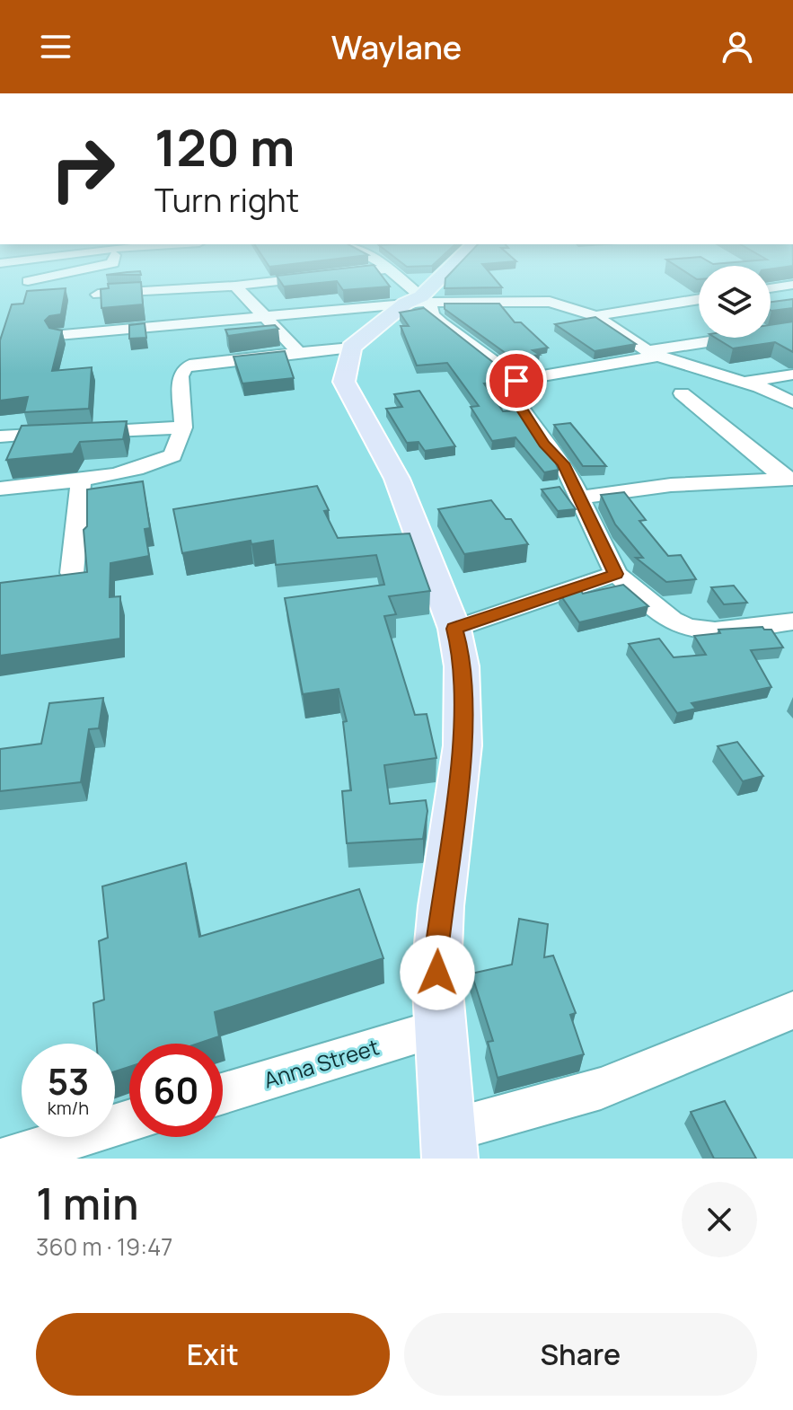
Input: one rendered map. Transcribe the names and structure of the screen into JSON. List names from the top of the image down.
{
  "streets": {
    "street": ["Anna Street"]
  },
  "page": {
    "header": "Waylane",
    "turn": ["120 m", "Turn right"],
    "speed": "53 km/h",
    "limit": "60",
    "heading": ["1 min", "360 m · 19:47"],
    "buttons": ["Exit", "Share"]
  }
}
